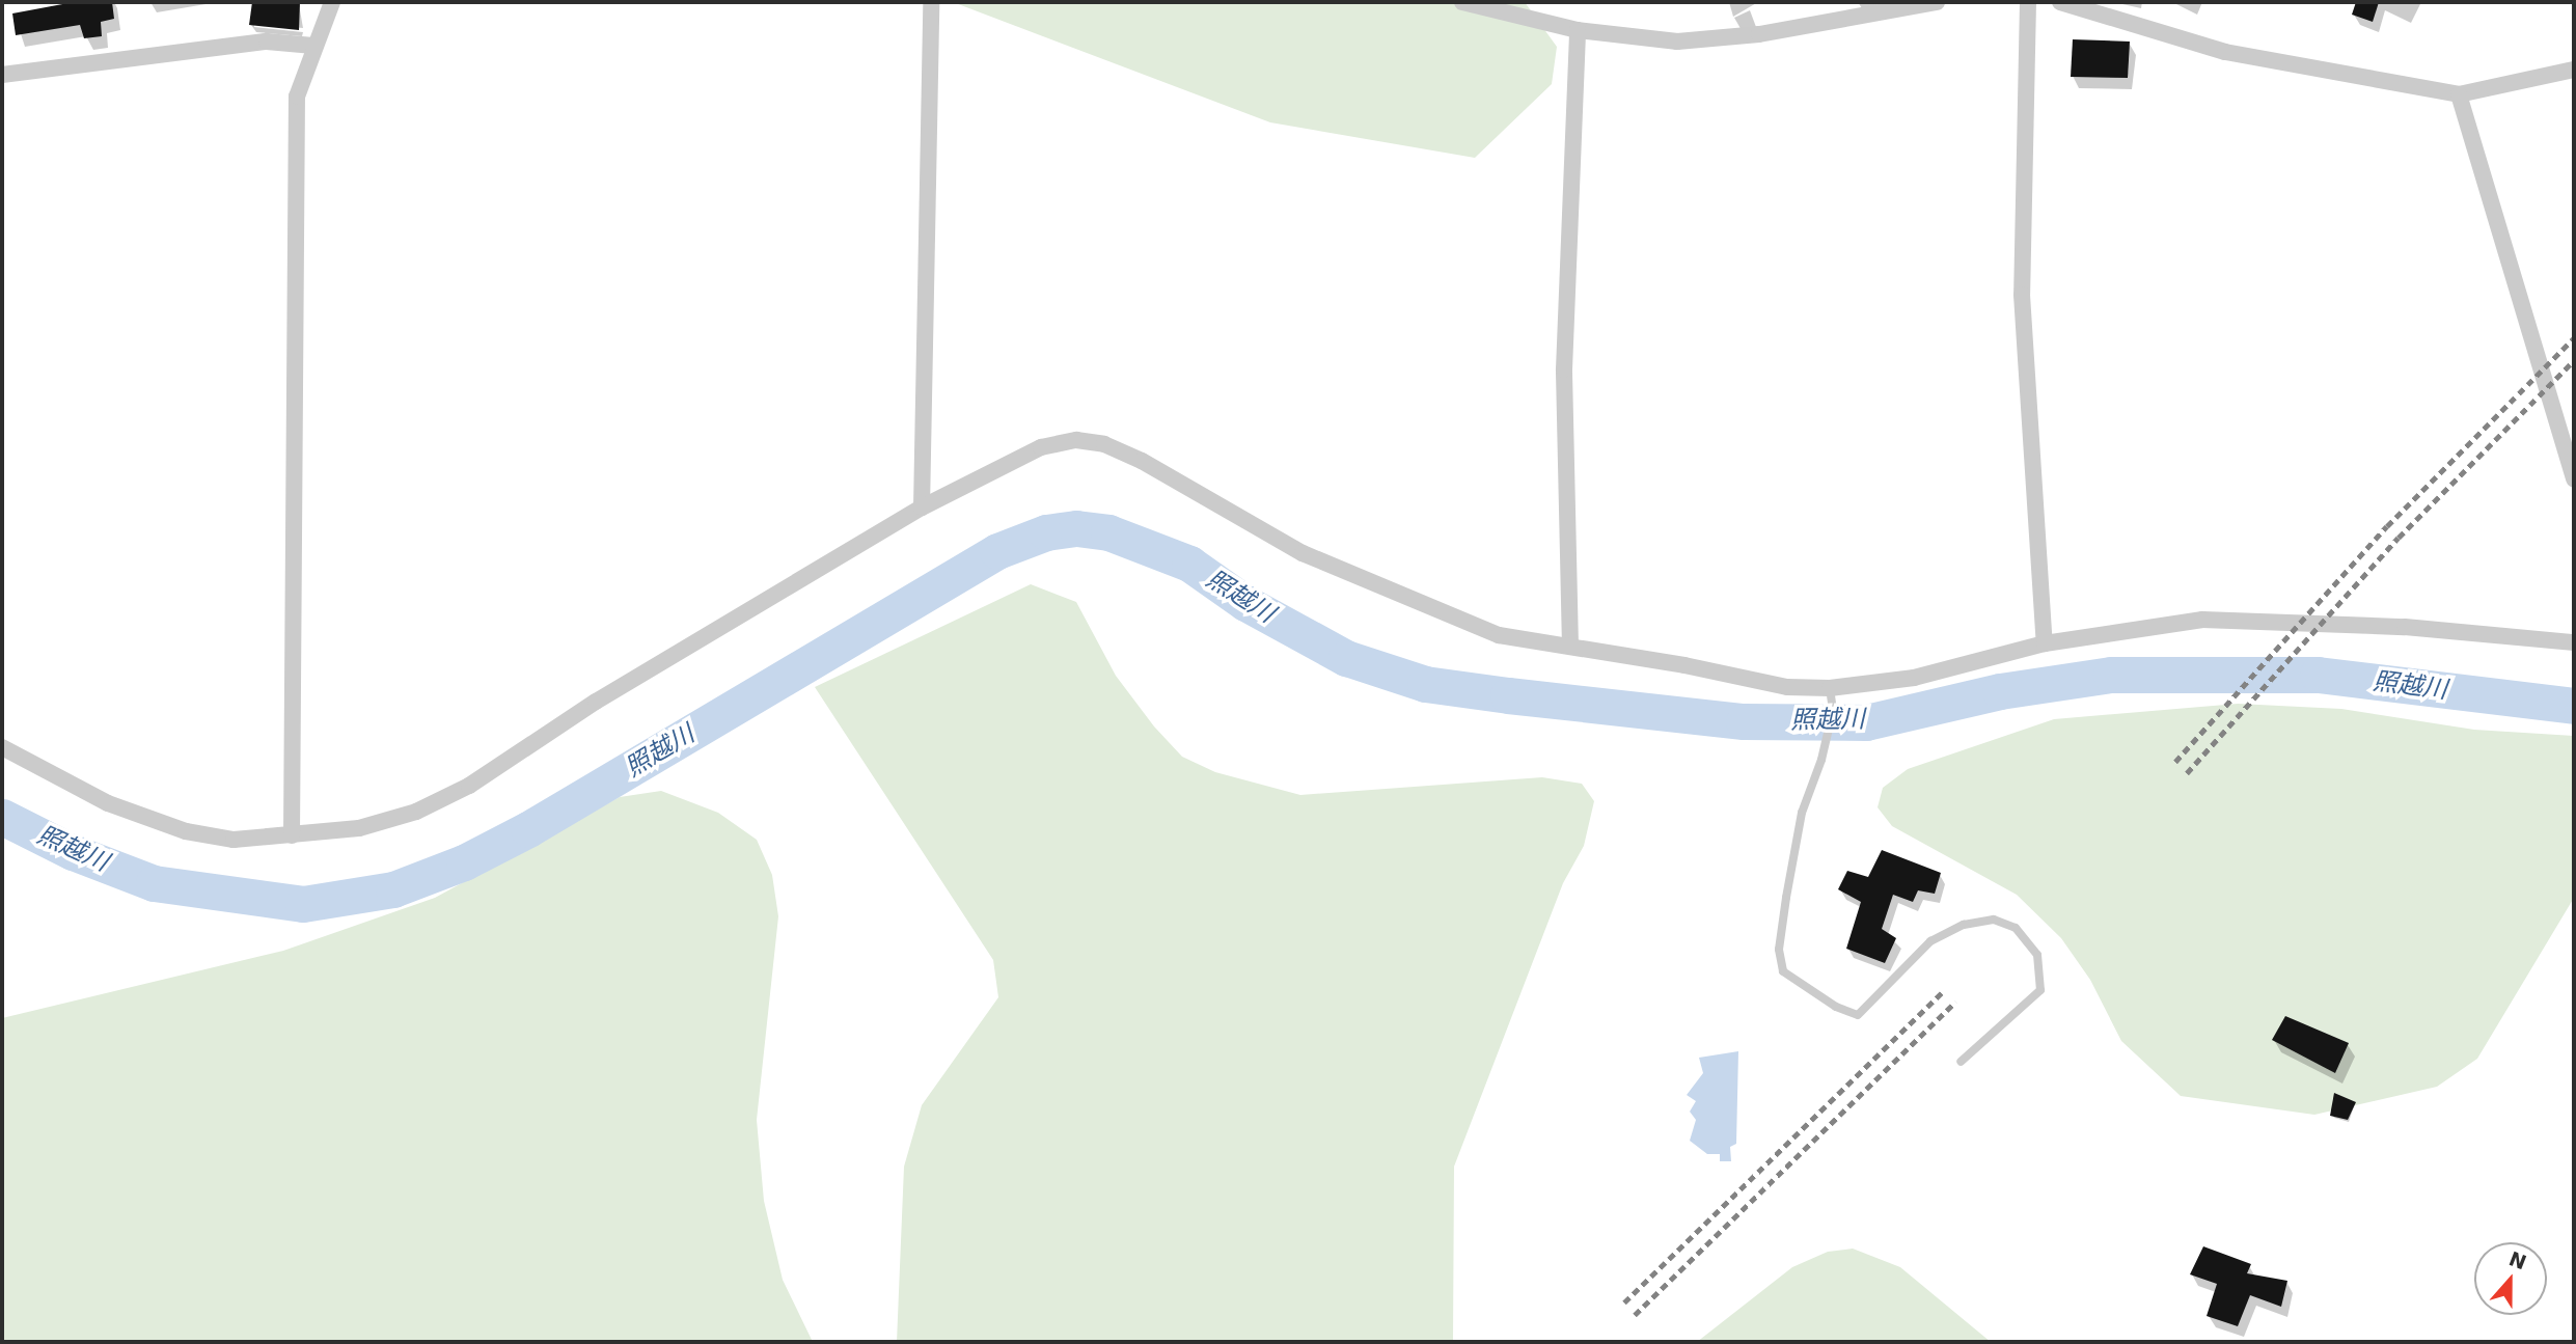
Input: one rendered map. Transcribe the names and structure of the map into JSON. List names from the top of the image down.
{
  "water": ["照越川"],
  "north": "top"
}
